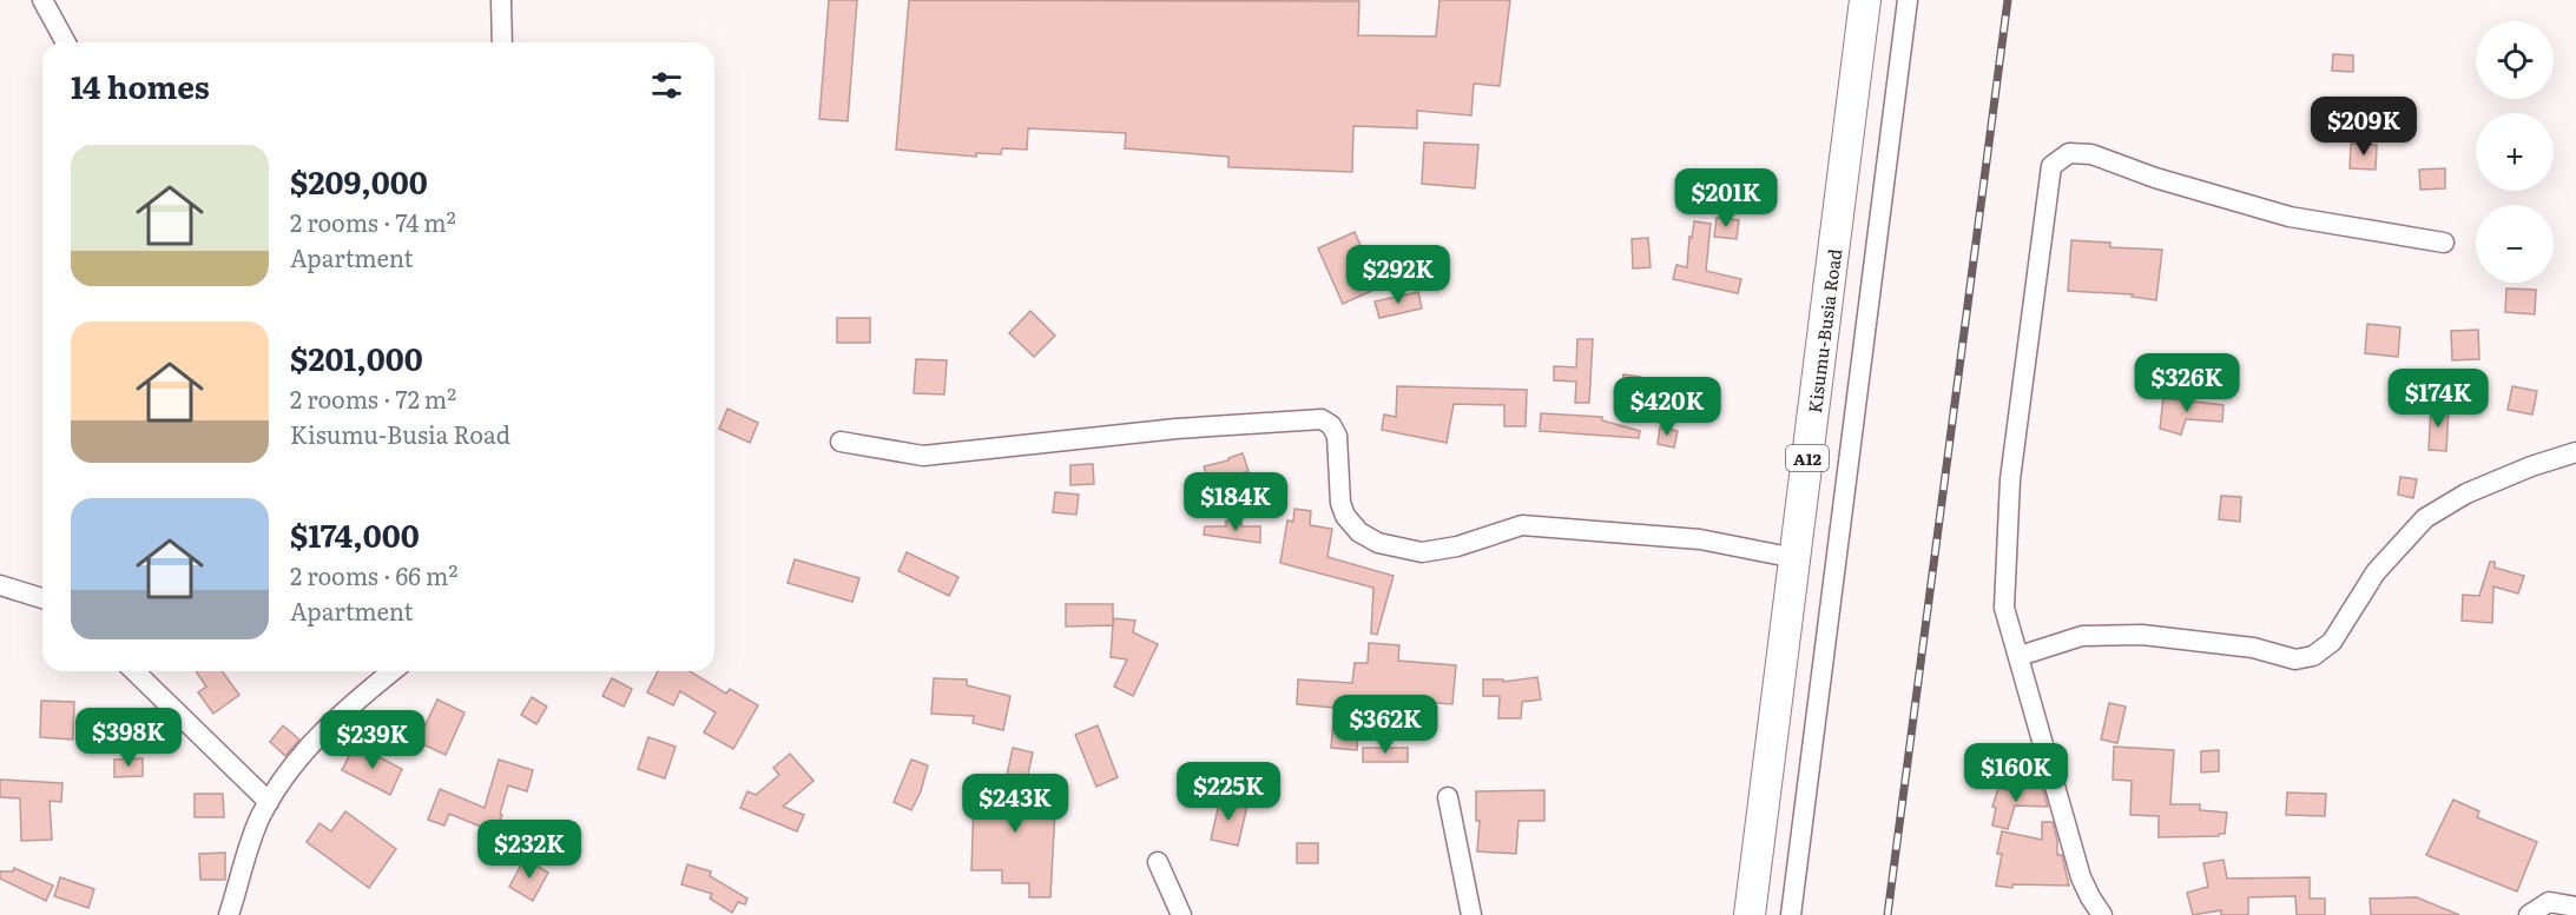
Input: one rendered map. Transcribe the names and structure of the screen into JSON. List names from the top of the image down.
{
  "streets": {
    "highway": ["Kisumu-Busia Road", "A12"]
  },
  "page": {
    "map_buttons": ["+", "−"],
    "heading": "14 homes",
    "price": [
      "$209K",
      "$201K",
      "$292K",
      "$326K",
      "$174K",
      "$420K",
      "$184K",
      "$362K",
      "$398K",
      "$239K",
      "$160K",
      "$225K",
      "$243K",
      "$232K"
    ],
    "list": [
      {
        "name": "$209,000",
        "note": "2 rooms · 74 m² · Apartment"
      },
      {
        "name": "$201,000",
        "note": "2 rooms · 72 m² · Kisumu-Busia Road"
      },
      {
        "name": "$174,000",
        "note": "2 rooms · 66 m² · Apartment"
      }
    ]
  }
}
